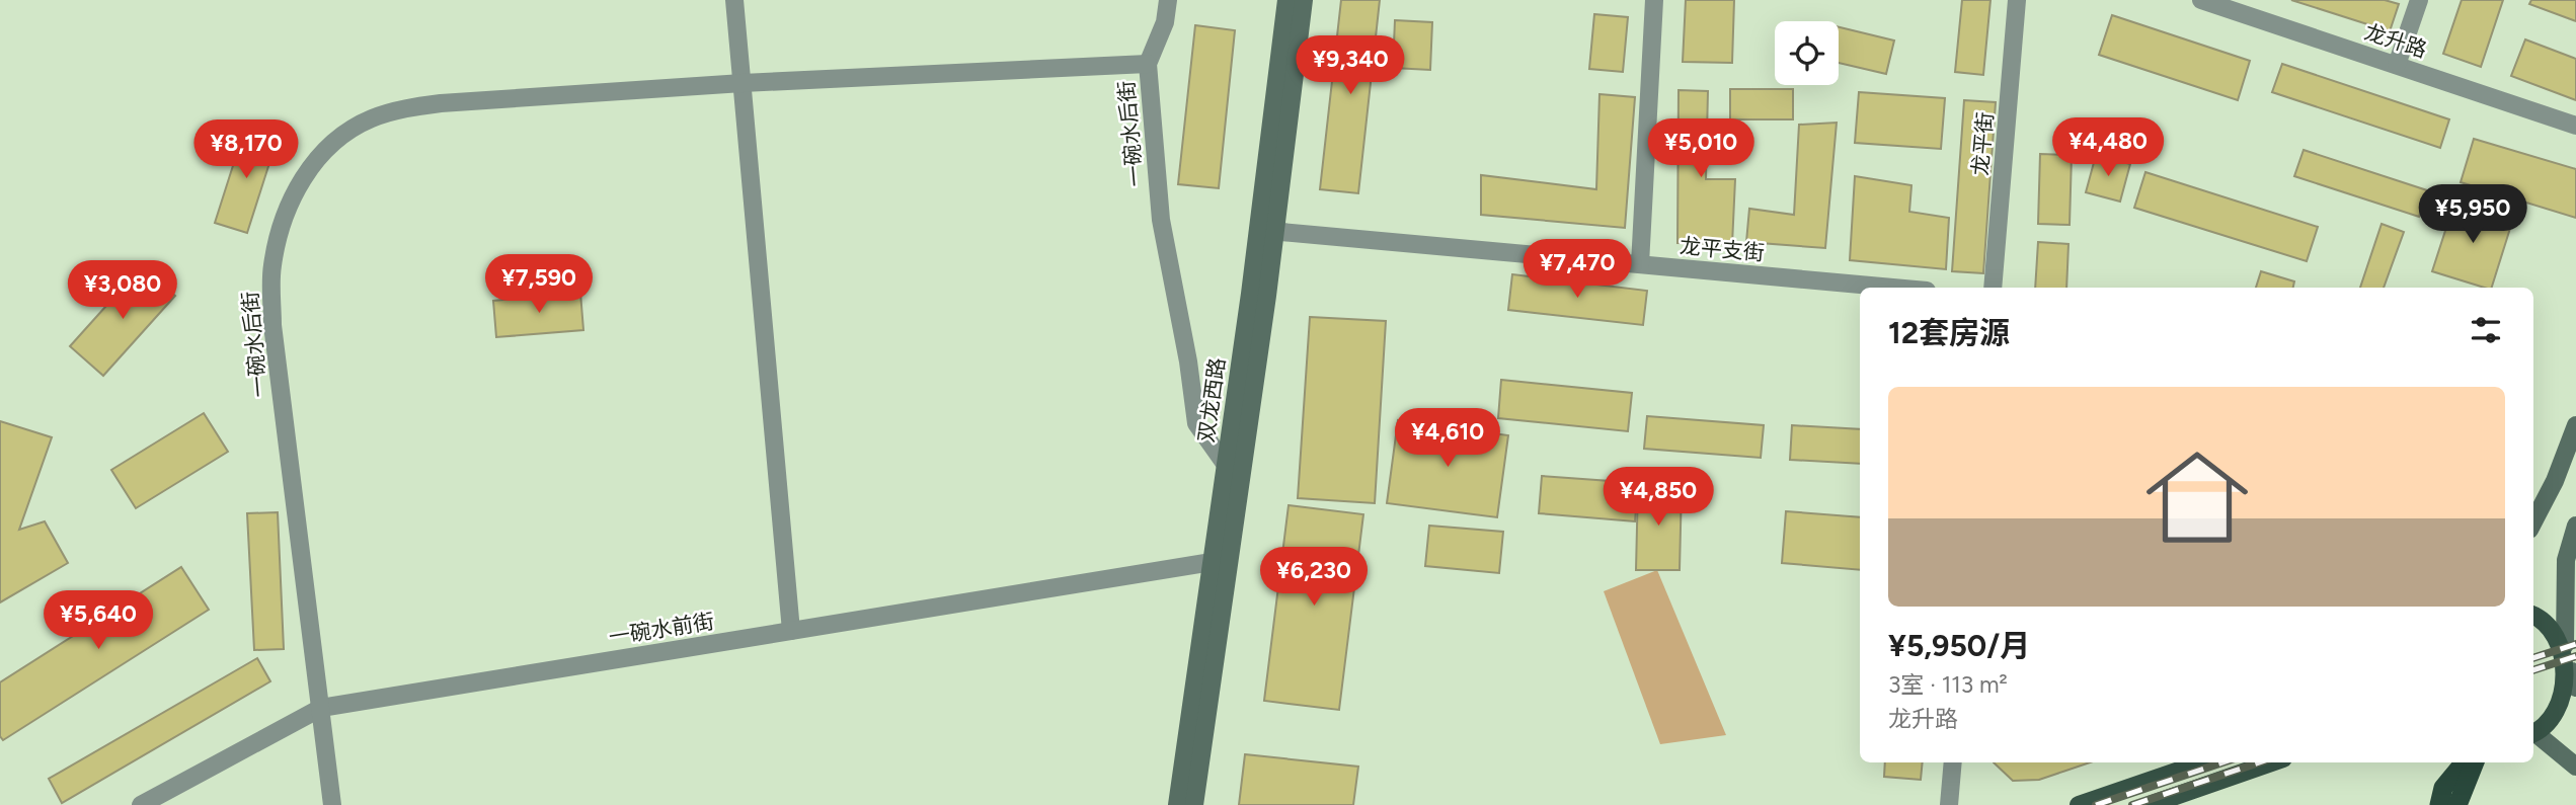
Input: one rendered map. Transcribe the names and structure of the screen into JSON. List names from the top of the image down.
{
  "streets": {
    "main road": ["双龙西路"],
    "street": [
      "龙升路",
      "一碗水后街",
      "龙平街",
      "龙平支街",
      "一碗水前街"
    ]
  },
  "crossings": [
    ["一碗水后街", "双龙西路"],
    ["一碗水后街", "一碗水前街"],
    ["龙平支街", "双龙西路"],
    ["双龙西路", "一碗水前街"]
  ],
  "page": {
    "price": [
      "¥9,340",
      "¥4,480",
      "¥5,010",
      "¥8,170",
      "¥5,950",
      "¥7,470",
      "¥7,590",
      "¥3,080",
      "¥4,610",
      "¥4,850",
      "¥6,230",
      "¥5,640"
    ],
    "heading": "12套房源",
    "list": [
      {
        "name": "¥5,950/月",
        "note": "3室 · 113 m² · 龙升路"
      }
    ]
  }
}
